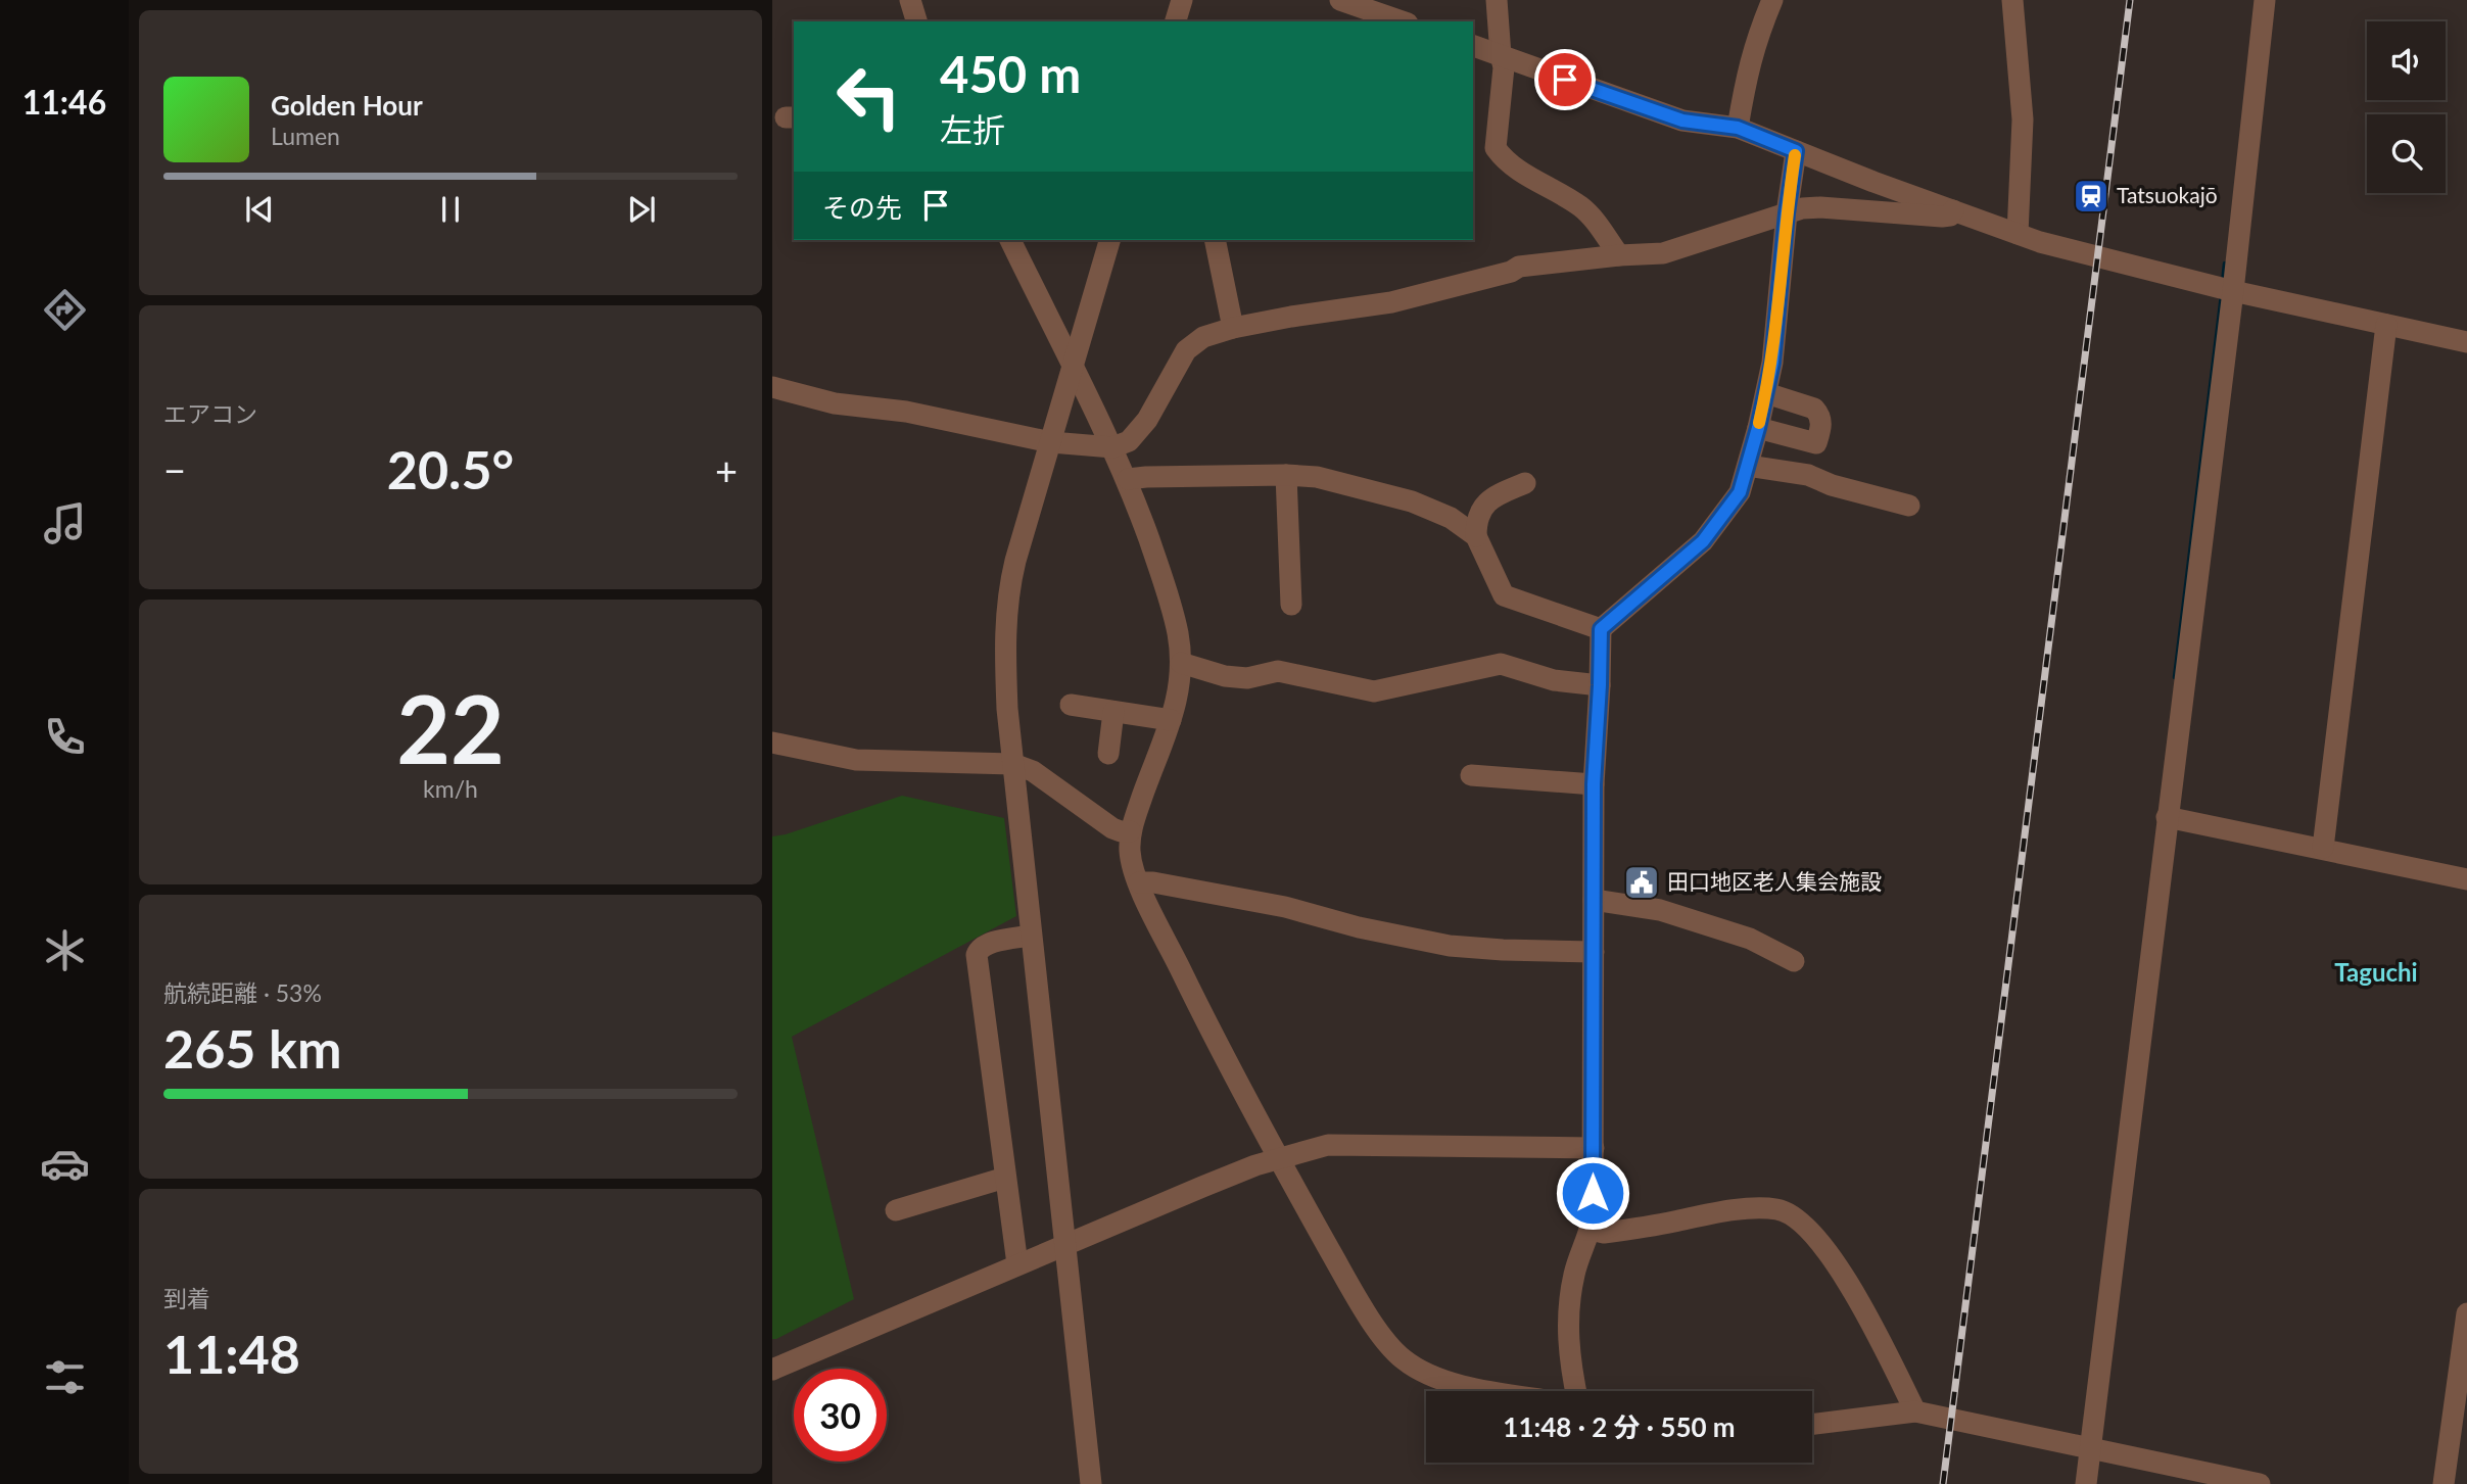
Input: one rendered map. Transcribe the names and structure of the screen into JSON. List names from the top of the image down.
{
  "districts": ["Taguchi"],
  "places": {
    "station": ["Tatsuokajō"],
    "public building": ["田口地区老人集会施設"]
  },
  "page": {
    "tabs": "11:46",
    "turn": ["450 m", "左折"],
    "song": ["Golden Hour", "Lumen"],
    "then": "その先",
    "tile": [
      "エアコン",
      ["22", "km/h"],
      ["航続距離 · 53%", "265 km"],
      ["到着", "11:48"]
    ],
    "heat": ["−", "20.5°", "+"],
    "limit": "30",
    "trip": "11:48 · 2 分 · 550 m"
  }
}
